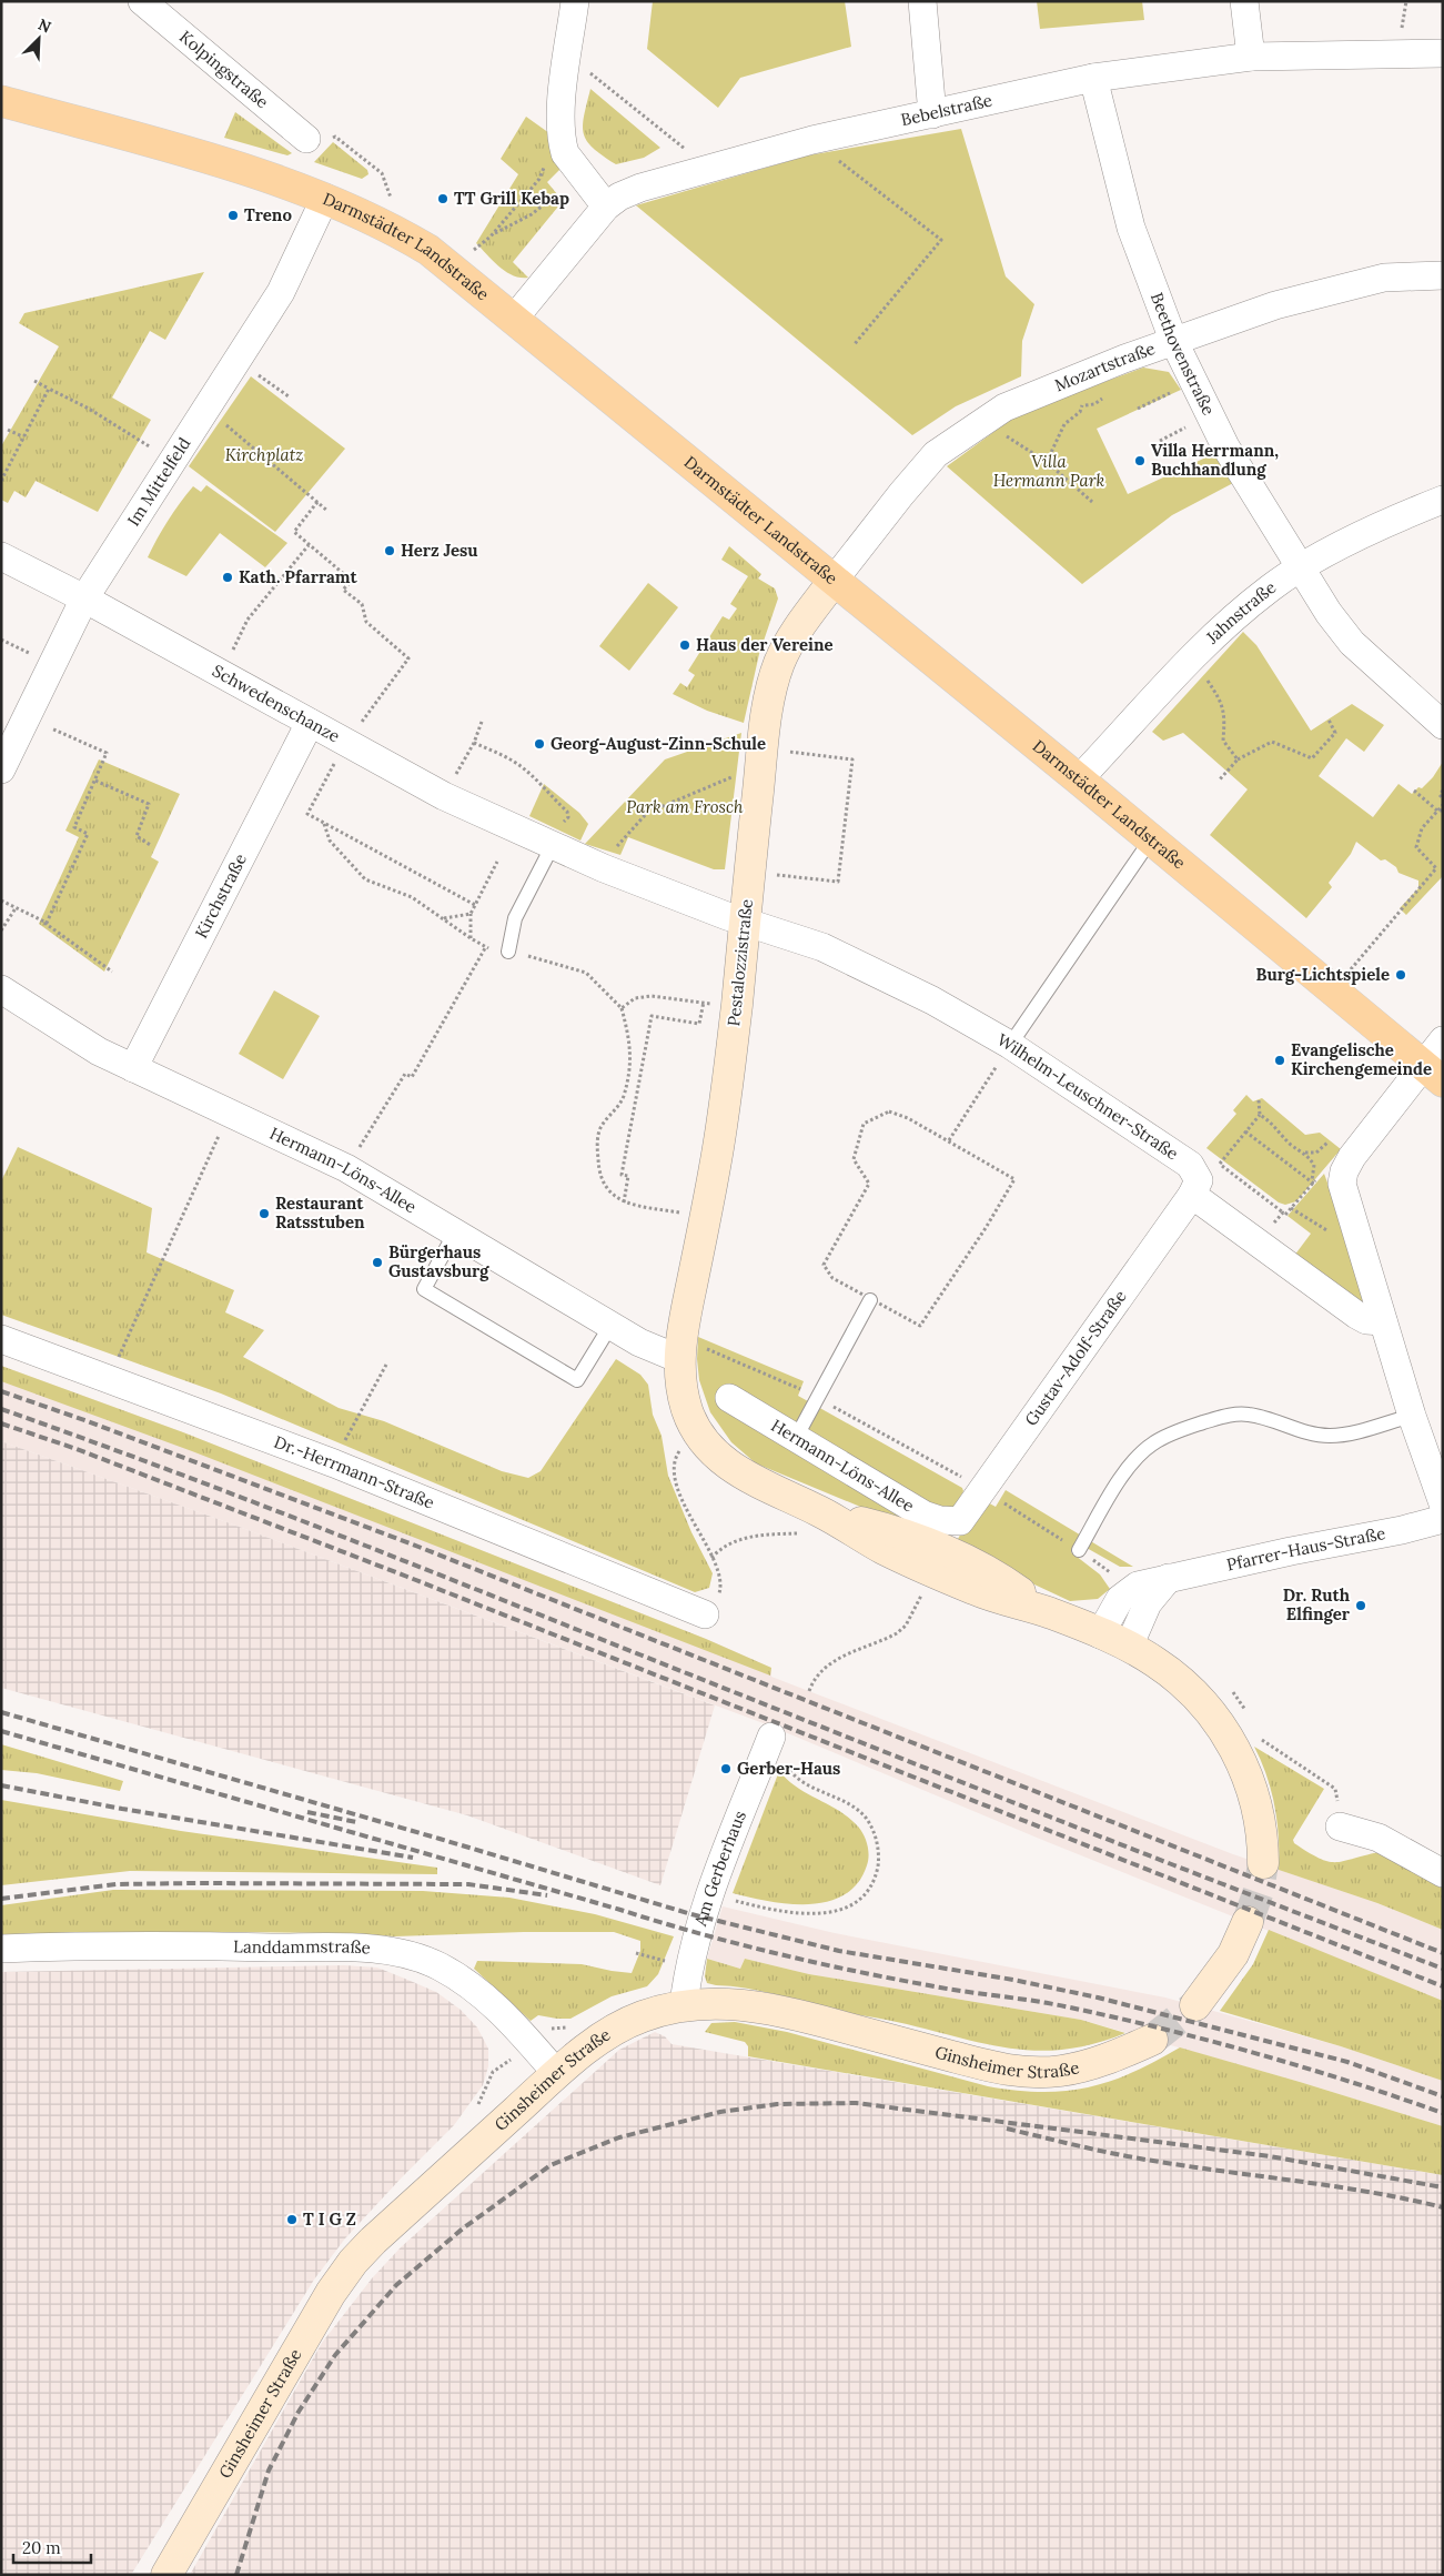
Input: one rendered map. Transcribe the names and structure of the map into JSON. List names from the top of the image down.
{
  "streets": {
    "main road": ["Darmstädter Landstraße", "Pestalozzistraße", "Ginsheimer Straße"],
    "street": [
      "Kolpingstraße",
      "Bebelstraße",
      "Beethovenstraße",
      "Mozartstraße",
      "Im Mittelfeld",
      "Jahnstraße",
      "Schwedenschanze",
      "Kirchstraße",
      "Wilhelm-Leuschner-Straße",
      "Hermann-Löns-Allee",
      "Gustav-Adolf-Straße",
      "Dr.-Herrmann-Straße",
      "Pfarrer-Haus-Straße",
      "Am Gerberhaus",
      "Landdammstraße"
    ]
  },
  "crossings": [
    ["Bebelstraße", "Darmstädter Landstraße"],
    ["Bebelstraße", "Beethovenstraße"],
    ["Darmstädter Landstraße", "Mozartstraße"],
    ["Darmstädter Landstraße", "Im Mittelfeld"],
    ["Darmstädter Landstraße", "Jahnstraße"],
    ["Darmstädter Landstraße", "Pestalozzistraße"],
    ["Beethovenstraße", "Mozartstraße"],
    ["Beethovenstraße", "Jahnstraße"],
    ["Mozartstraße", "Pestalozzistraße"],
    ["Im Mittelfeld", "Schwedenschanze"],
    ["Schwedenschanze", "Kirchstraße"],
    ["Schwedenschanze", "Pestalozzistraße"],
    ["Schwedenschanze", "Wilhelm-Leuschner-Straße"],
    ["Kirchstraße", "Hermann-Löns-Allee"],
    ["Pestalozzistraße", "Wilhelm-Leuschner-Straße"],
    ["Pestalozzistraße", "Hermann-Löns-Allee"],
    ["Pestalozzistraße", "Pfarrer-Haus-Straße"],
    ["Wilhelm-Leuschner-Straße", "Gustav-Adolf-Straße"],
    ["Hermann-Löns-Allee", "Gustav-Adolf-Straße"],
    ["Am Gerberhaus", "Ginsheimer Straße"],
    ["Landdammstraße", "Ginsheimer Straße"]
  ],
  "parks": ["Kirchplatz", "Villa Hermann Park", "Park am Frosch"],
  "places": [
    "TT Grill Kebap",
    "Treno",
    "Villa Herrmann, Buchhandlung",
    "Herz Jesu",
    "Kath. Pfarramt",
    "Haus der Vereine",
    "Georg-August-Zinn-Schule",
    "Burg-Lichtspiele",
    "Evangelische Kirchengemeinde",
    "Restaurant Ratsstuben",
    "Bürgerhaus Gustavsburg",
    "Dr. Ruth Elfinger",
    "Gerber-Haus",
    "T I G Z"
  ],
  "scale_bar": "20 m",
  "north": "top right"
}
